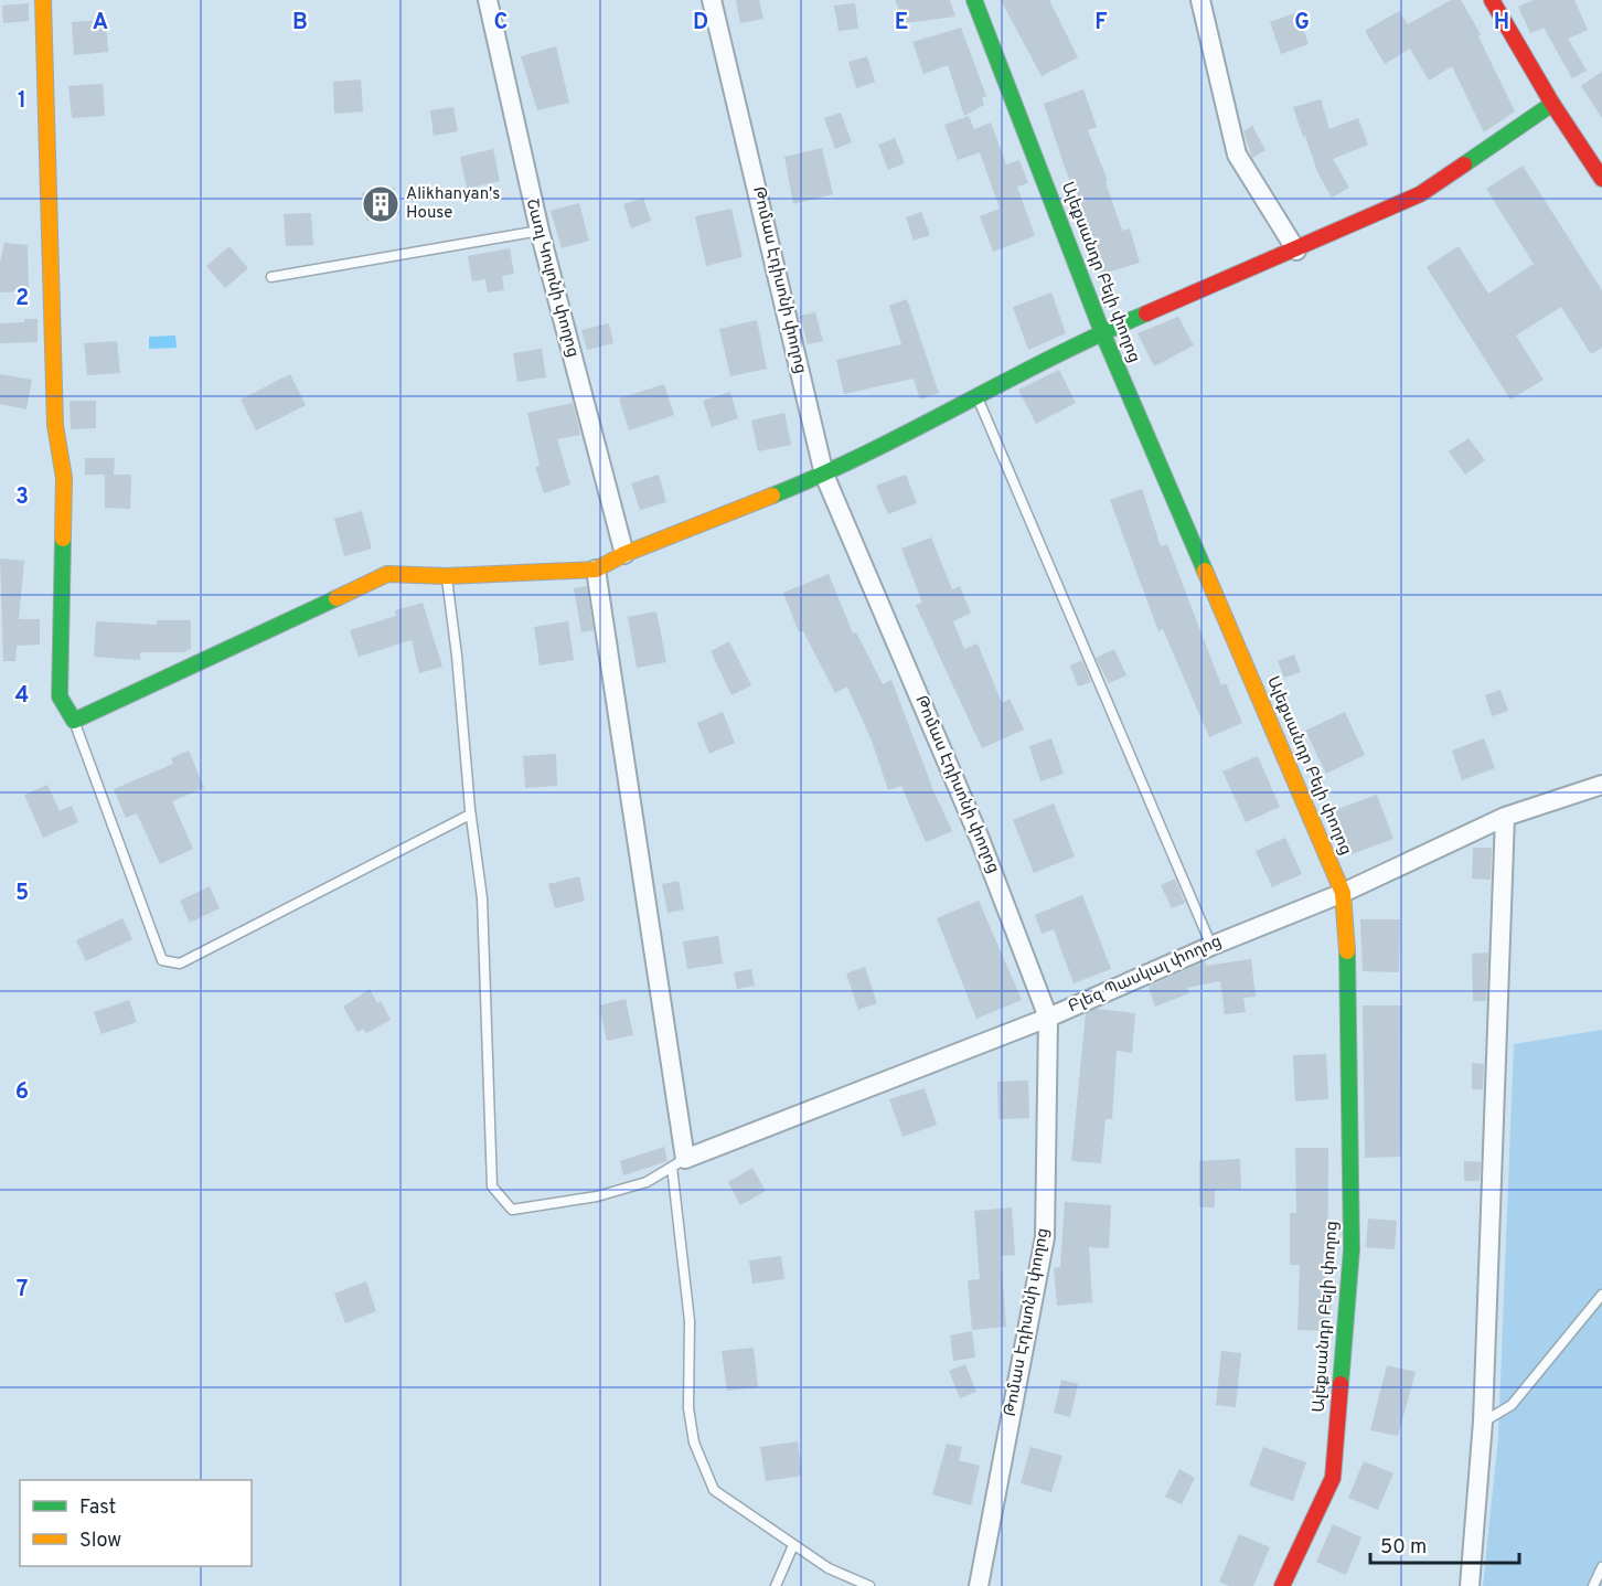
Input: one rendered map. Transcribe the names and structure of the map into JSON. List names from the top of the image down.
{
  "streets": {
    "street": [
      "Ալեքսանդր Բելի փողոց",
      "Շառլ Կուլոնի փողոց",
      "Թոմաս Էդիսոնի փողոց",
      "Բլեզ Պասկալ փողոց"
    ]
  },
  "crossings": [
    ["Ալեքսանդր Բելի փողոց", "Բլեզ Պասկալ փողոց"],
    ["Թոմաս Էդիսոնի փողոց", "Բլեզ Պասկալ փողոց"]
  ],
  "places": {
    "building": ["Alikhanyan's House"]
  },
  "legend": ["Fast", "Slow"],
  "scale_bar": "50 m",
  "grid": {
    "columns": [
      "A",
      "B",
      "C",
      "D",
      "E",
      "F",
      "G",
      "H"
    ],
    "rows": [
      "1",
      "2",
      "3",
      "4",
      "5",
      "6",
      "7"
    ]
  }
}
